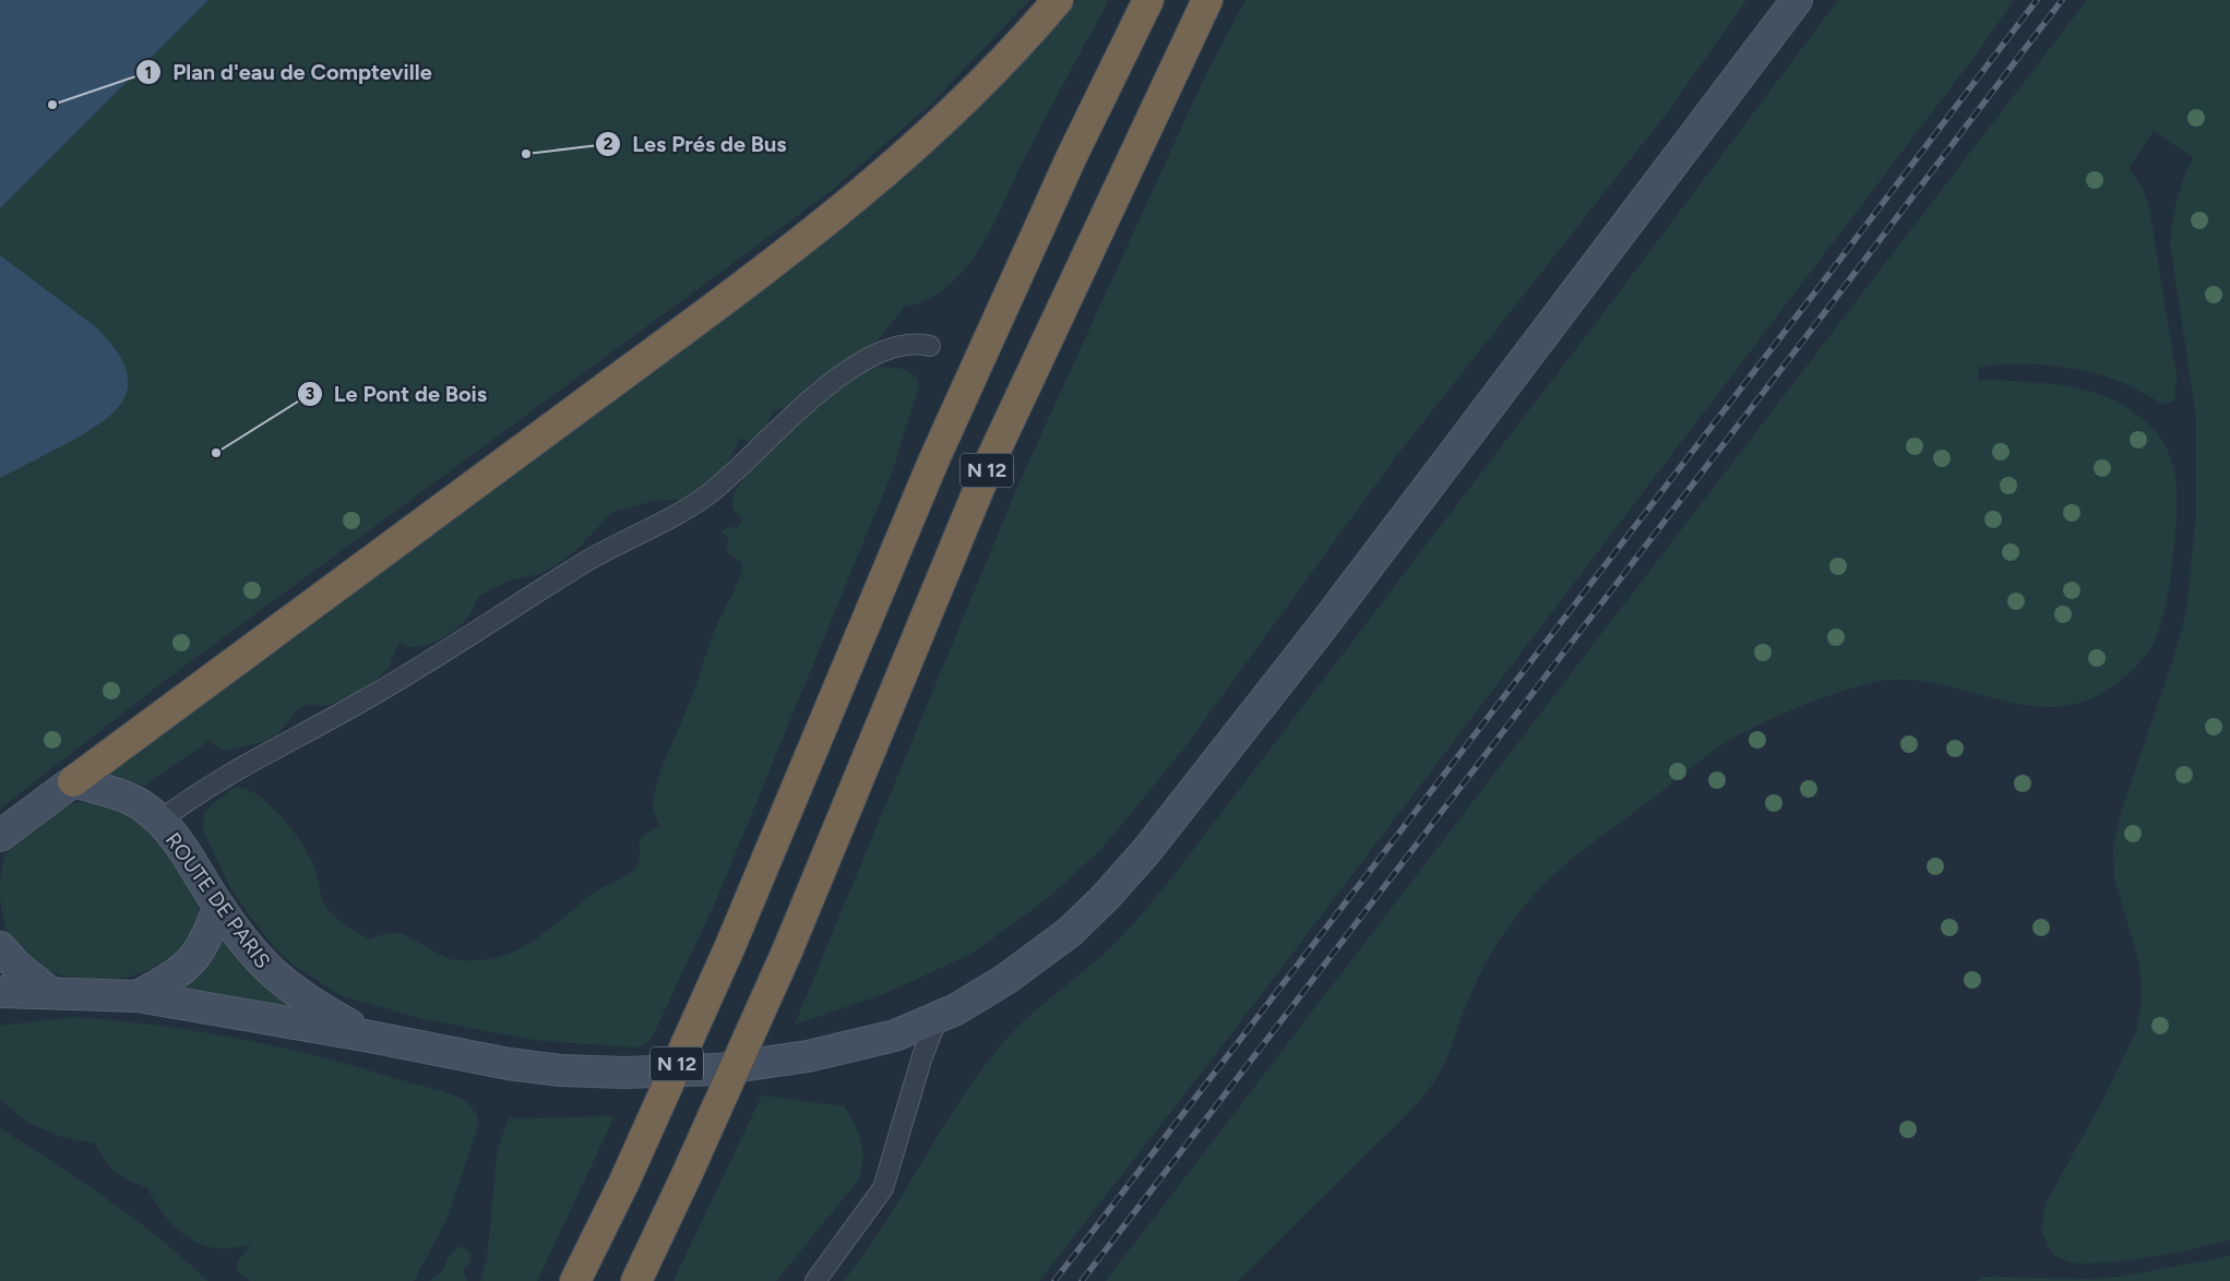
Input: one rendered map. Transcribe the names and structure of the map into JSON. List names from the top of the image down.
{
  "streets": {
    "highway": ["N 12"],
    "street": ["ROUTE DE PARIS"]
  },
  "places": ["Plan d'eau de Compteville", "Les Prés de Bus", "Le Pont de Bois"]
}
